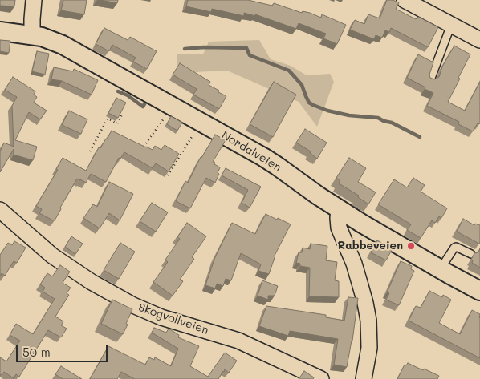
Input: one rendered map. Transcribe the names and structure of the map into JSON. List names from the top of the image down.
{
  "streets": {
    "street": ["Nordalveien", "Skogvollveien"]
  },
  "places": ["Rabbeveien"],
  "scale_bar": "50 m"
}
